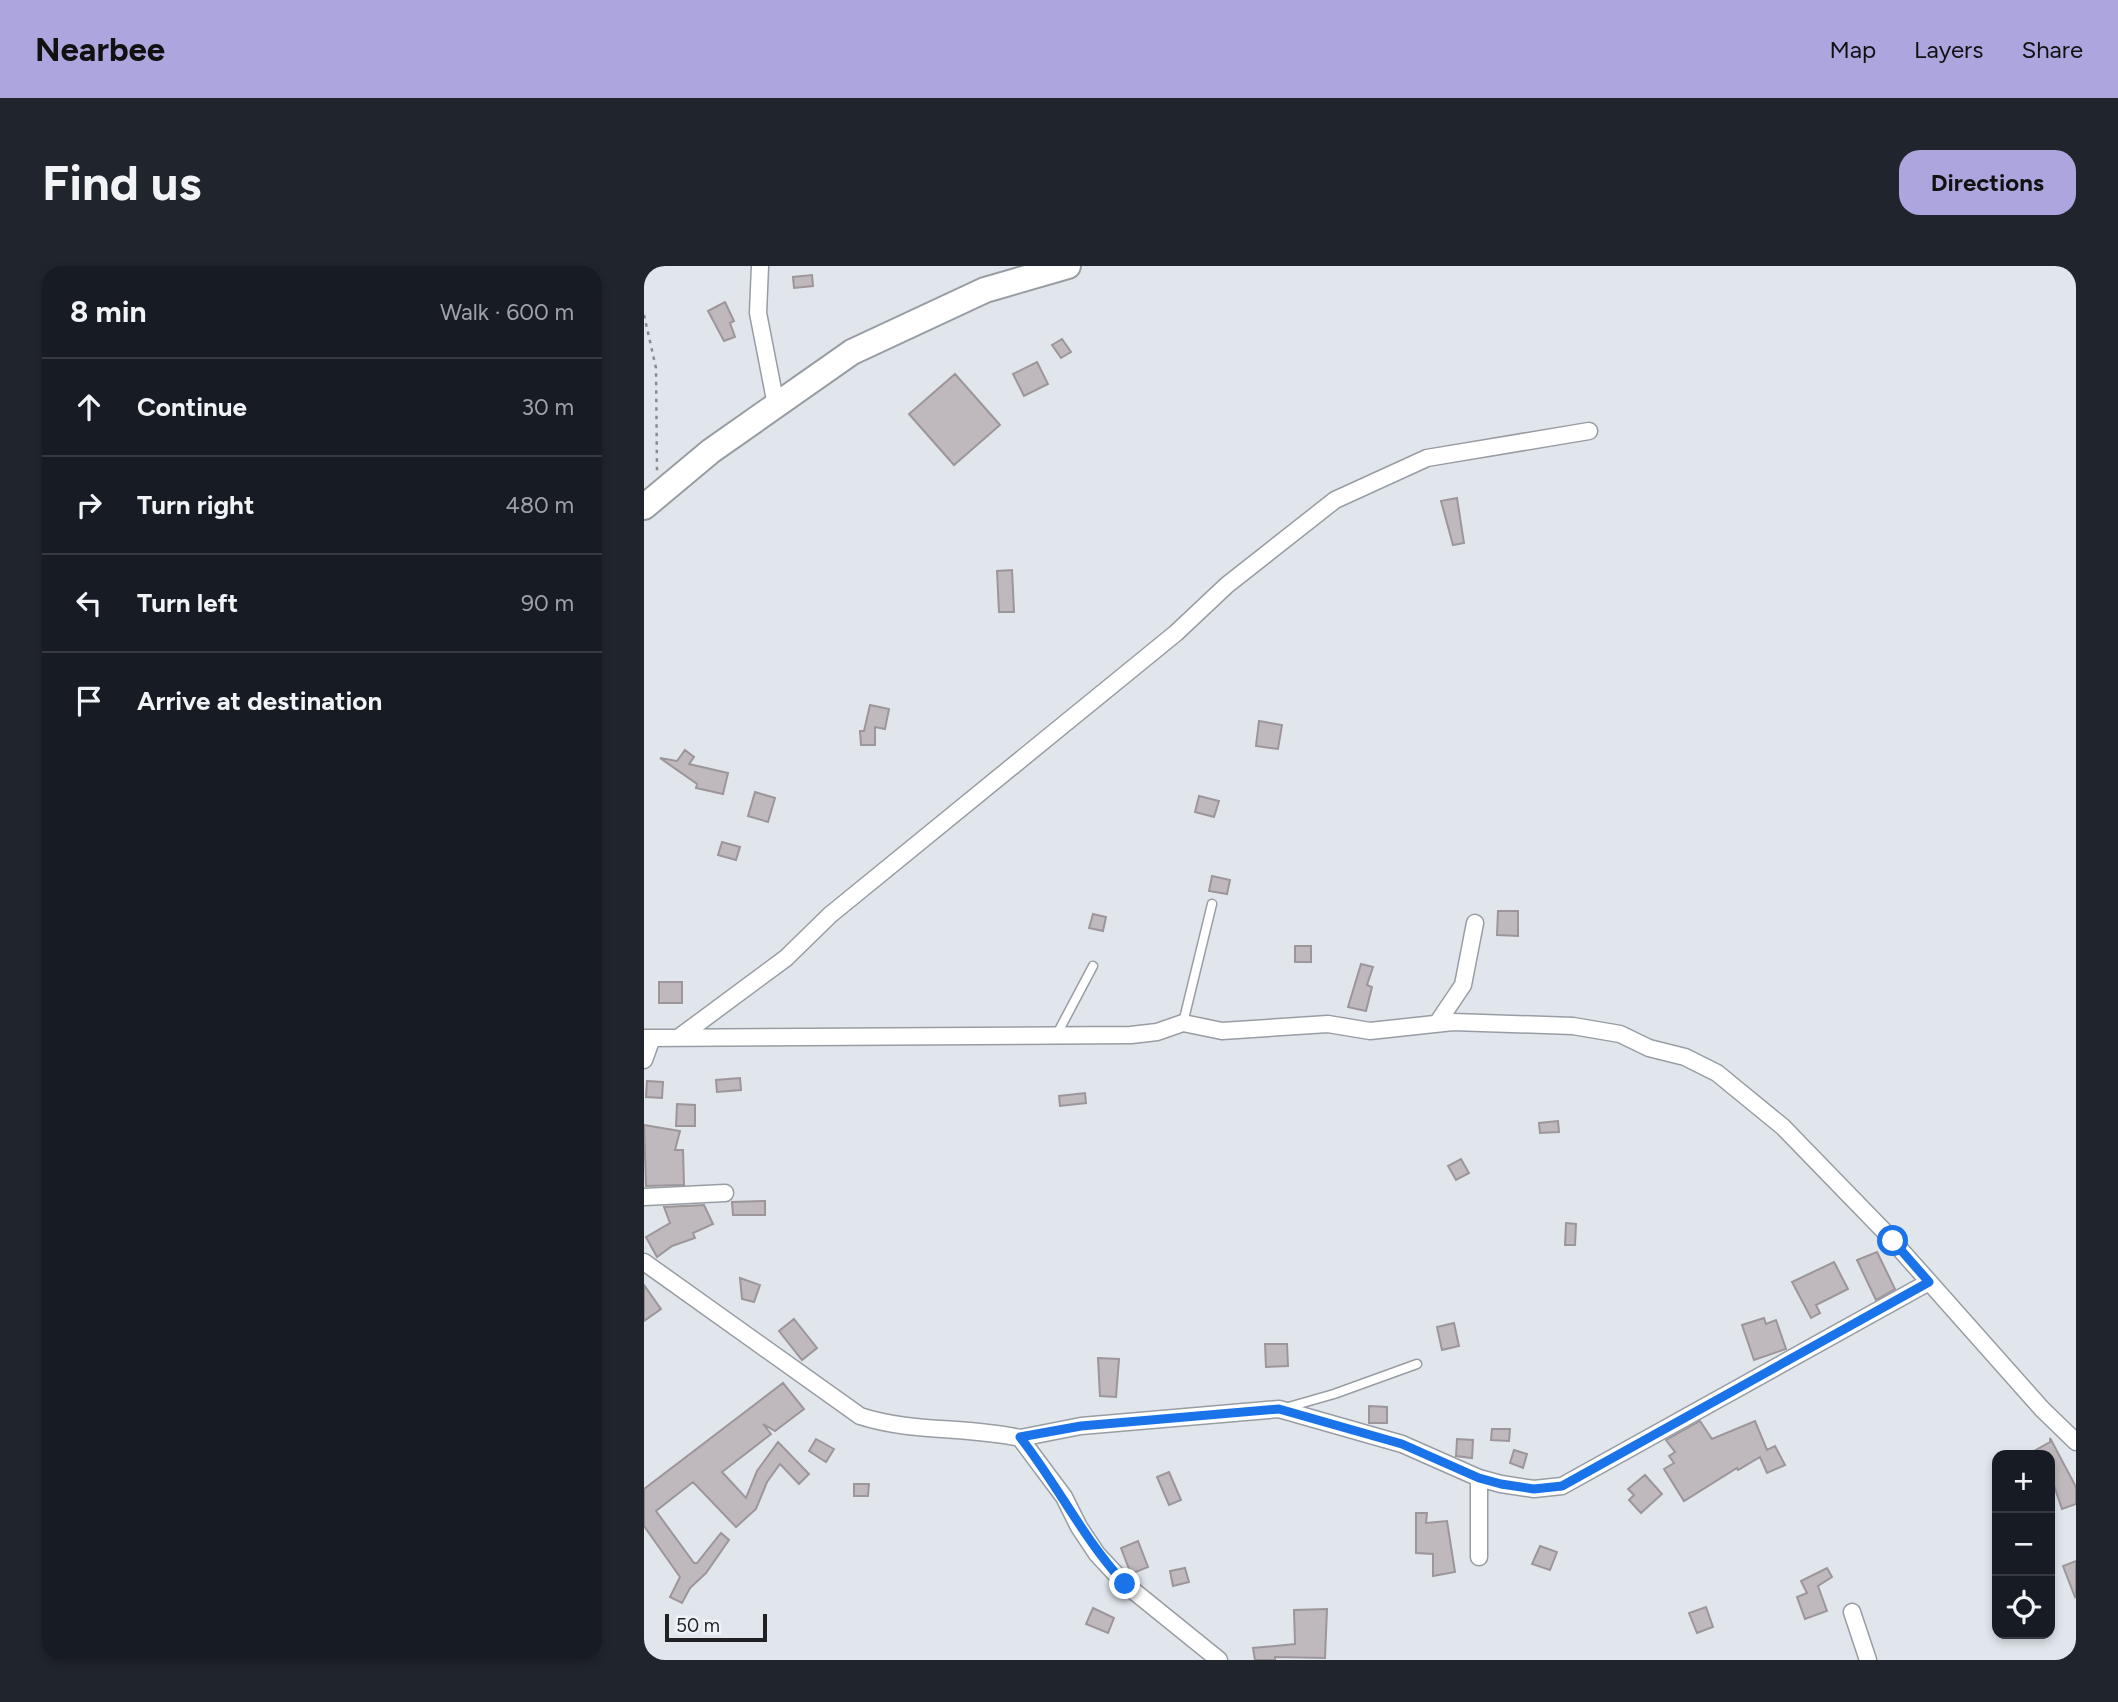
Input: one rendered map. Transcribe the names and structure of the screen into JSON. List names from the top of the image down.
{
  "scale_bar": "50 m",
  "page": {
    "header": "Nearbee",
    "nav": ["Map", "Layers", "Share"],
    "buttons": "Directions",
    "title": "Find us",
    "heading": ["8 min", "Walk · 600 m"],
    "list": [
      ["Continue", "30 m"],
      ["Turn right", "480 m"],
      ["Turn left", "90 m"],
      "Arrive at destination"
    ],
    "map_buttons": ["+", "−"],
    "scale": "50 m"
  }
}
